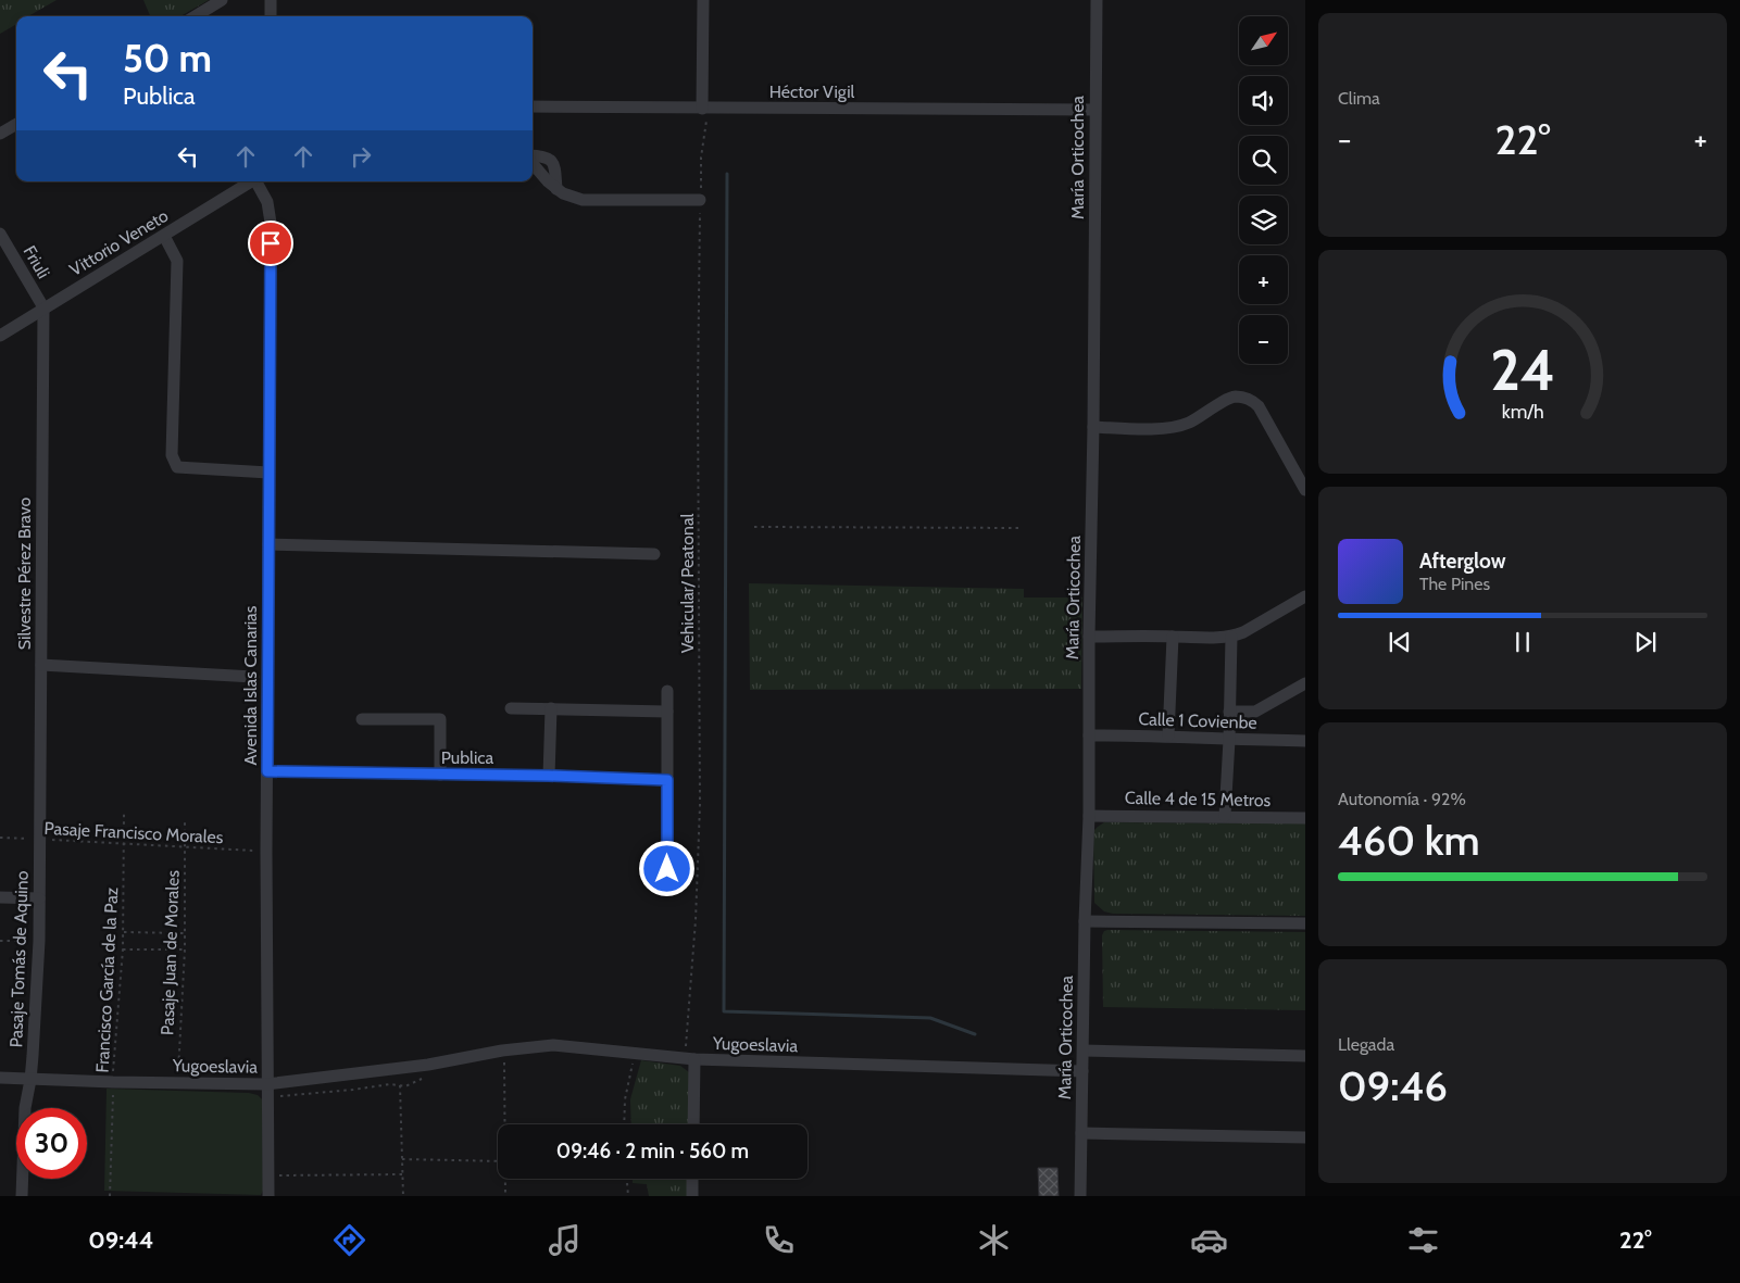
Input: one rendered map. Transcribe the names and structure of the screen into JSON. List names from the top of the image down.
{
  "streets": {
    "street": [
      "Héctor Vigil",
      "María Orticochea",
      "Vittorio Veneto",
      "Friuli",
      "Silvestre Pérez Bravo",
      "Avenida Islas Canarias",
      "Calle 1 Covienbe",
      "Publica",
      "Calle 4 de 15 Metros",
      "Pasaje Tomás de Aquino",
      "Yugoeslavia"
    ],
    "path": [
      "Vehicular/ Peatonal",
      "Pasaje Francisco Morales",
      "Pasaje Juan de Morales",
      "Francisco García de la Paz"
    ]
  },
  "crossings": [
    ["Héctor Vigil", "María Orticochea"],
    ["Héctor Vigil", "Vehicular/ Peatonal"],
    ["María Orticochea", "Calle 1 Covienbe"],
    ["María Orticochea", "Calle 4 de 15 Metros"],
    ["María Orticochea", "Yugoeslavia"],
    ["Vittorio Veneto", "Friuli"],
    ["Vittorio Veneto", "Silvestre Pérez Bravo"],
    ["Friuli", "Silvestre Pérez Bravo"],
    ["Silvestre Pérez Bravo", "Pasaje Francisco Morales"],
    ["Silvestre Pérez Bravo", "Pasaje Tomás de Aquino"],
    ["Vehicular/ Peatonal", "Yugoeslavia"],
    ["Avenida Islas Canarias", "Publica"],
    ["Avenida Islas Canarias", "Pasaje Francisco Morales"],
    ["Avenida Islas Canarias", "Yugoeslavia"],
    ["Pasaje Francisco Morales", "Pasaje Juan de Morales"],
    ["Pasaje Francisco Morales", "Pasaje Tomás de Aquino"],
    ["Pasaje Francisco Morales", "Francisco García de la Paz"],
    ["Pasaje Juan de Morales", "Yugoeslavia"],
    ["Pasaje Tomás de Aquino", "Yugoeslavia"],
    ["Francisco García de la Paz", "Yugoeslavia"]
  ],
  "north": "top right",
  "page": {
    "tile": [
      "Clima",
      ["Autonomía · 92%", "460 km"],
      ["Llegada", "09:46"]
    ],
    "map_buttons": ["+", "−"],
    "turn": ["50 m", "Publica"],
    "heat": ["−", "22°", "+"],
    "song": ["Afterglow", "The Pines"],
    "limit": "30",
    "trip": "09:46 · 2 min · 560 m",
    "tabs": ["09:44", "22°"],
    "gauge": ["24", "km/h"]
  }
}
